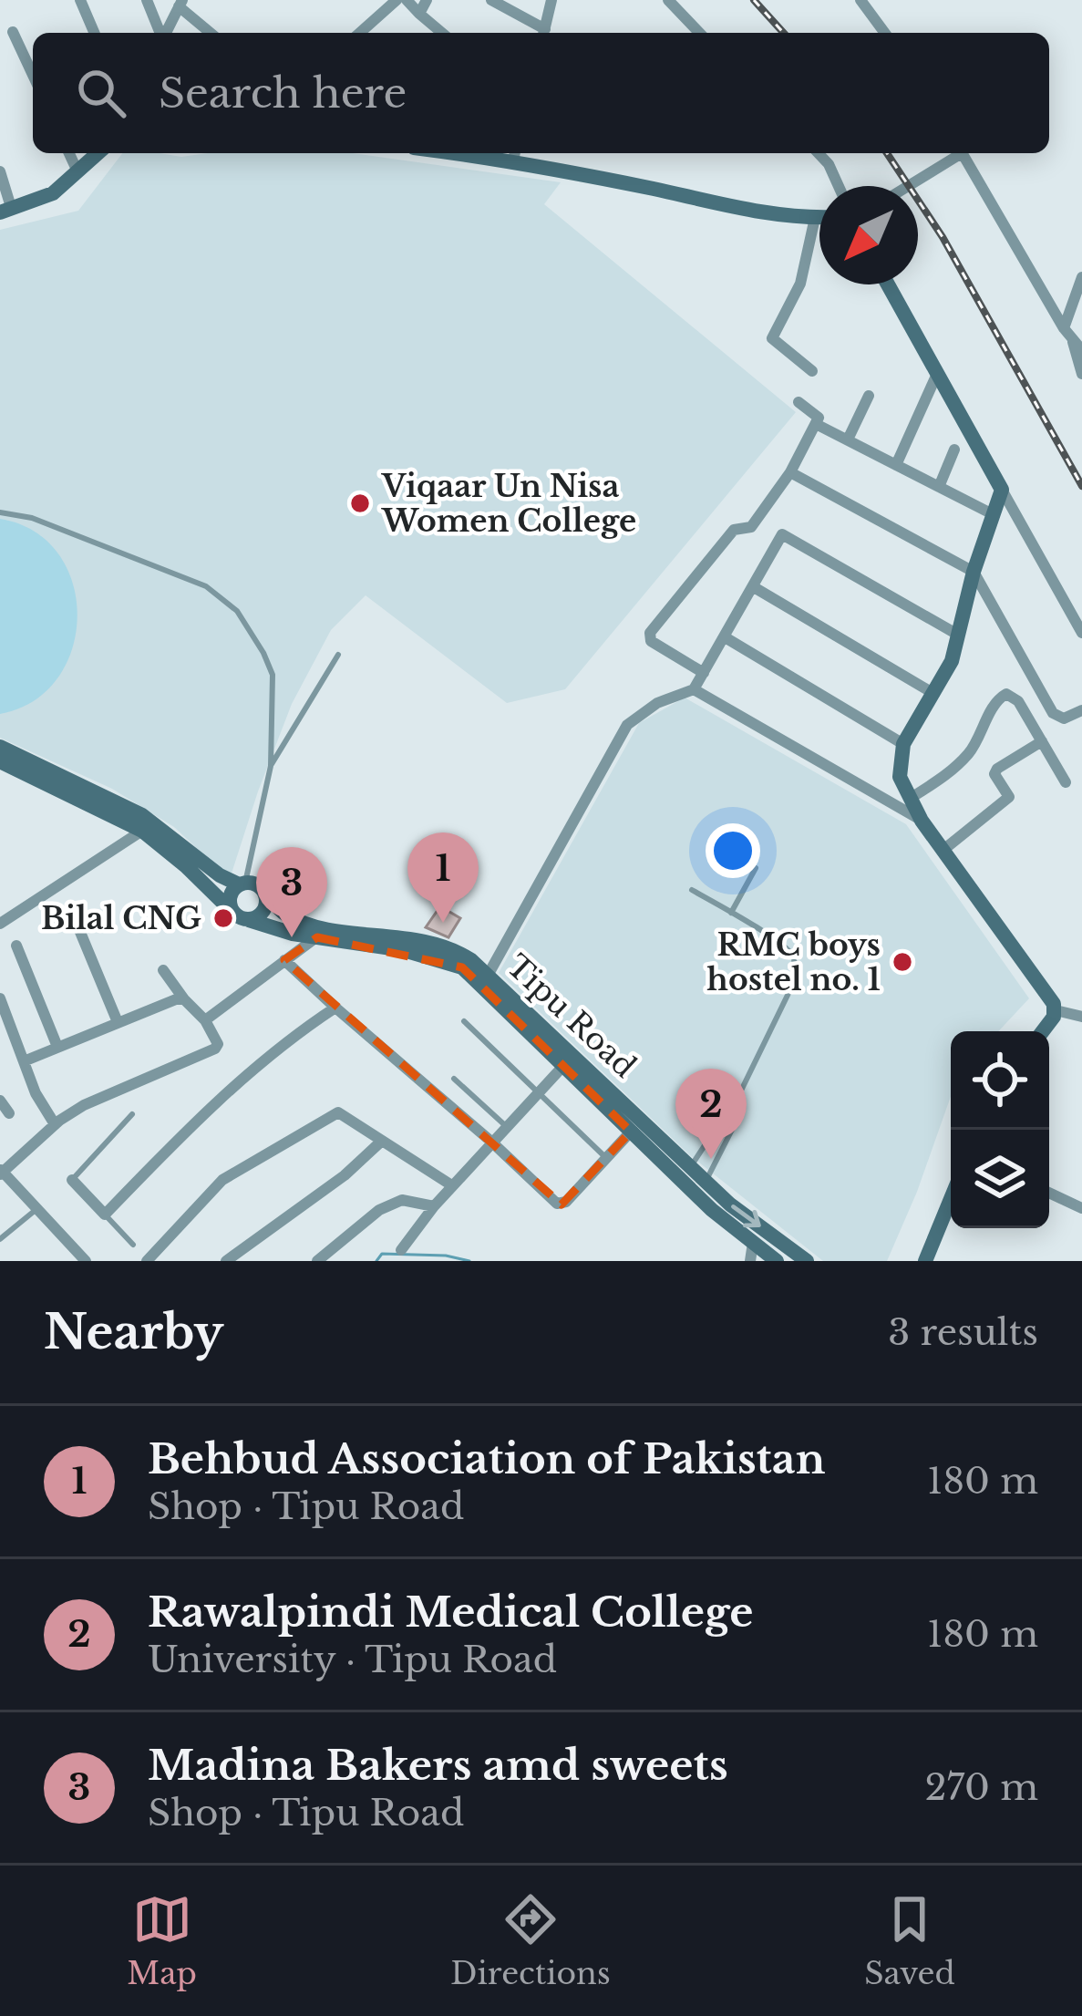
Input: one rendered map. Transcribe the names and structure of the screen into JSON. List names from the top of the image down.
{
  "streets": {
    "main road": ["Tipu Road"]
  },
  "places": ["Viqaar Un Nisa Women College", "Bilal CNG", "RMC boys hostel no. 1"],
  "north": "bottom left",
  "page": {
    "search": "Search here",
    "pins": ["1", "3", "2"],
    "heading": ["Nearby", "3 results"],
    "list": [
      {
        "mark": "1",
        "name": "Behbud Association of Pakistan",
        "note": "Shop · Tipu Road",
        "value": "180 m"
      },
      {
        "mark": "2",
        "name": "Rawalpindi Medical College",
        "note": "University · Tipu Road",
        "value": "180 m"
      },
      {
        "mark": "3",
        "name": "Madina Bakers amd sweets",
        "note": "Shop · Tipu Road",
        "value": "270 m"
      }
    ],
    "nav": ["Map", "Directions", "Saved"]
  }
}
